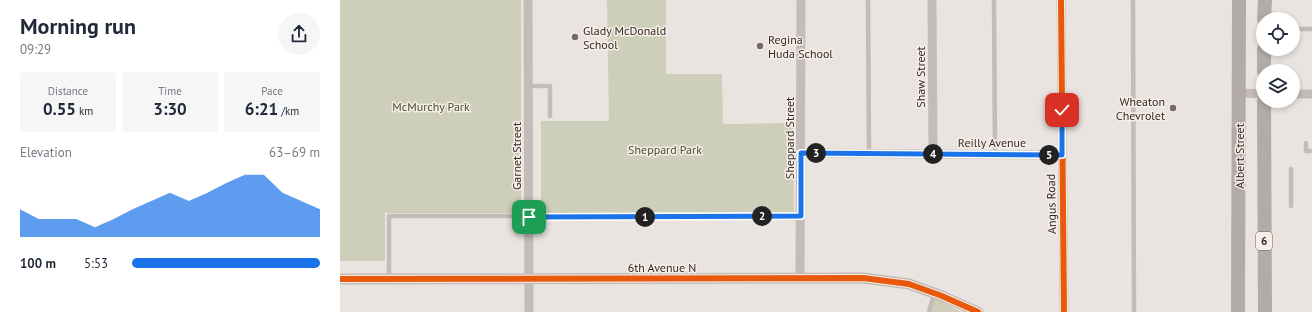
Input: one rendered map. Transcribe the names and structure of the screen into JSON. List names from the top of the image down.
{
  "streets": {
    "main road": ["Albert Street", "6"],
    "street": [
      "Shaw Street",
      "Sheppard Street",
      "Reilly Avenue",
      "Garnet Street",
      "Angus Road",
      "6th Avenue N"
    ]
  },
  "crossings": [
    ["Shaw Street", "Reilly Avenue"],
    ["Sheppard Street", "Reilly Avenue"],
    ["Sheppard Street", "6th Avenue N"],
    ["Reilly Avenue", "Angus Road"],
    ["Garnet Street", "6th Avenue N"]
  ],
  "parks": ["McMurchy Park", "Sheppard Park"],
  "places": ["Glady McDonald School", "Regina Huda School", "Wheaton Chevrolet"],
  "page": {
    "heading": ["Morning run", "09:29"],
    "stats": [
      ["Distance", "0.55 km"],
      ["Time", "3:30"],
      ["Pace", "6:21 /km"]
    ],
    "chart": ["Elevation", "63–69 m"],
    "pins": [
      "3",
      "4",
      "5",
      "2",
      "1"
    ],
    "list": [
      {
        "name": "100 m",
        "note": "5:53"
      }
    ]
  }
}
